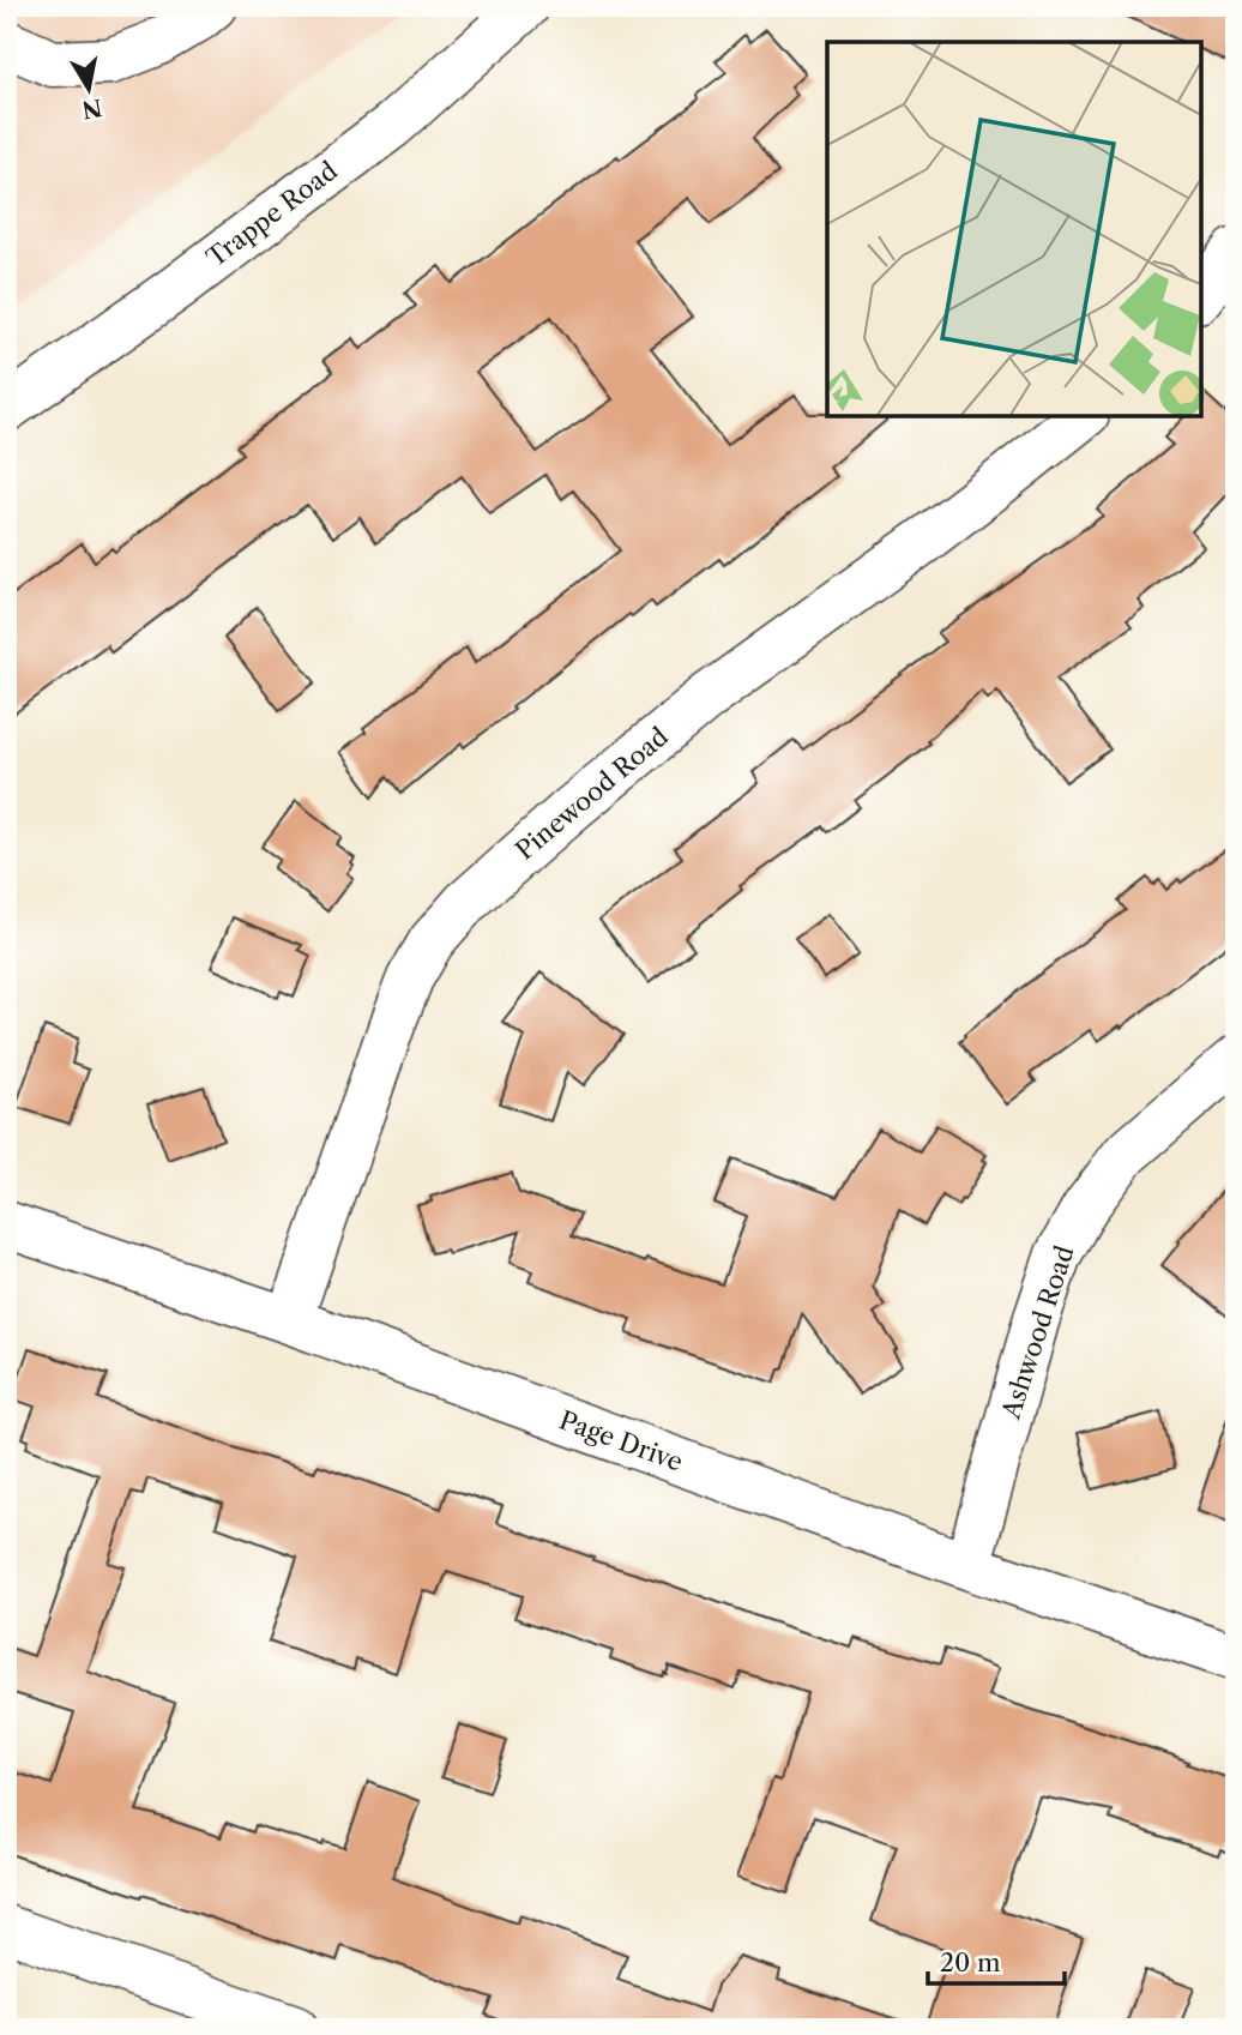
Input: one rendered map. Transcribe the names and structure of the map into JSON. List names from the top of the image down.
{
  "streets": {
    "street": [
      "Trappe Road",
      "Pinewood Road",
      "Ashwood Road",
      "Page Drive"
    ]
  },
  "crossings": [
    ["Pinewood Road", "Page Drive"],
    ["Ashwood Road", "Page Drive"]
  ],
  "scale_bar": "20 m",
  "north": "bottom"
}
